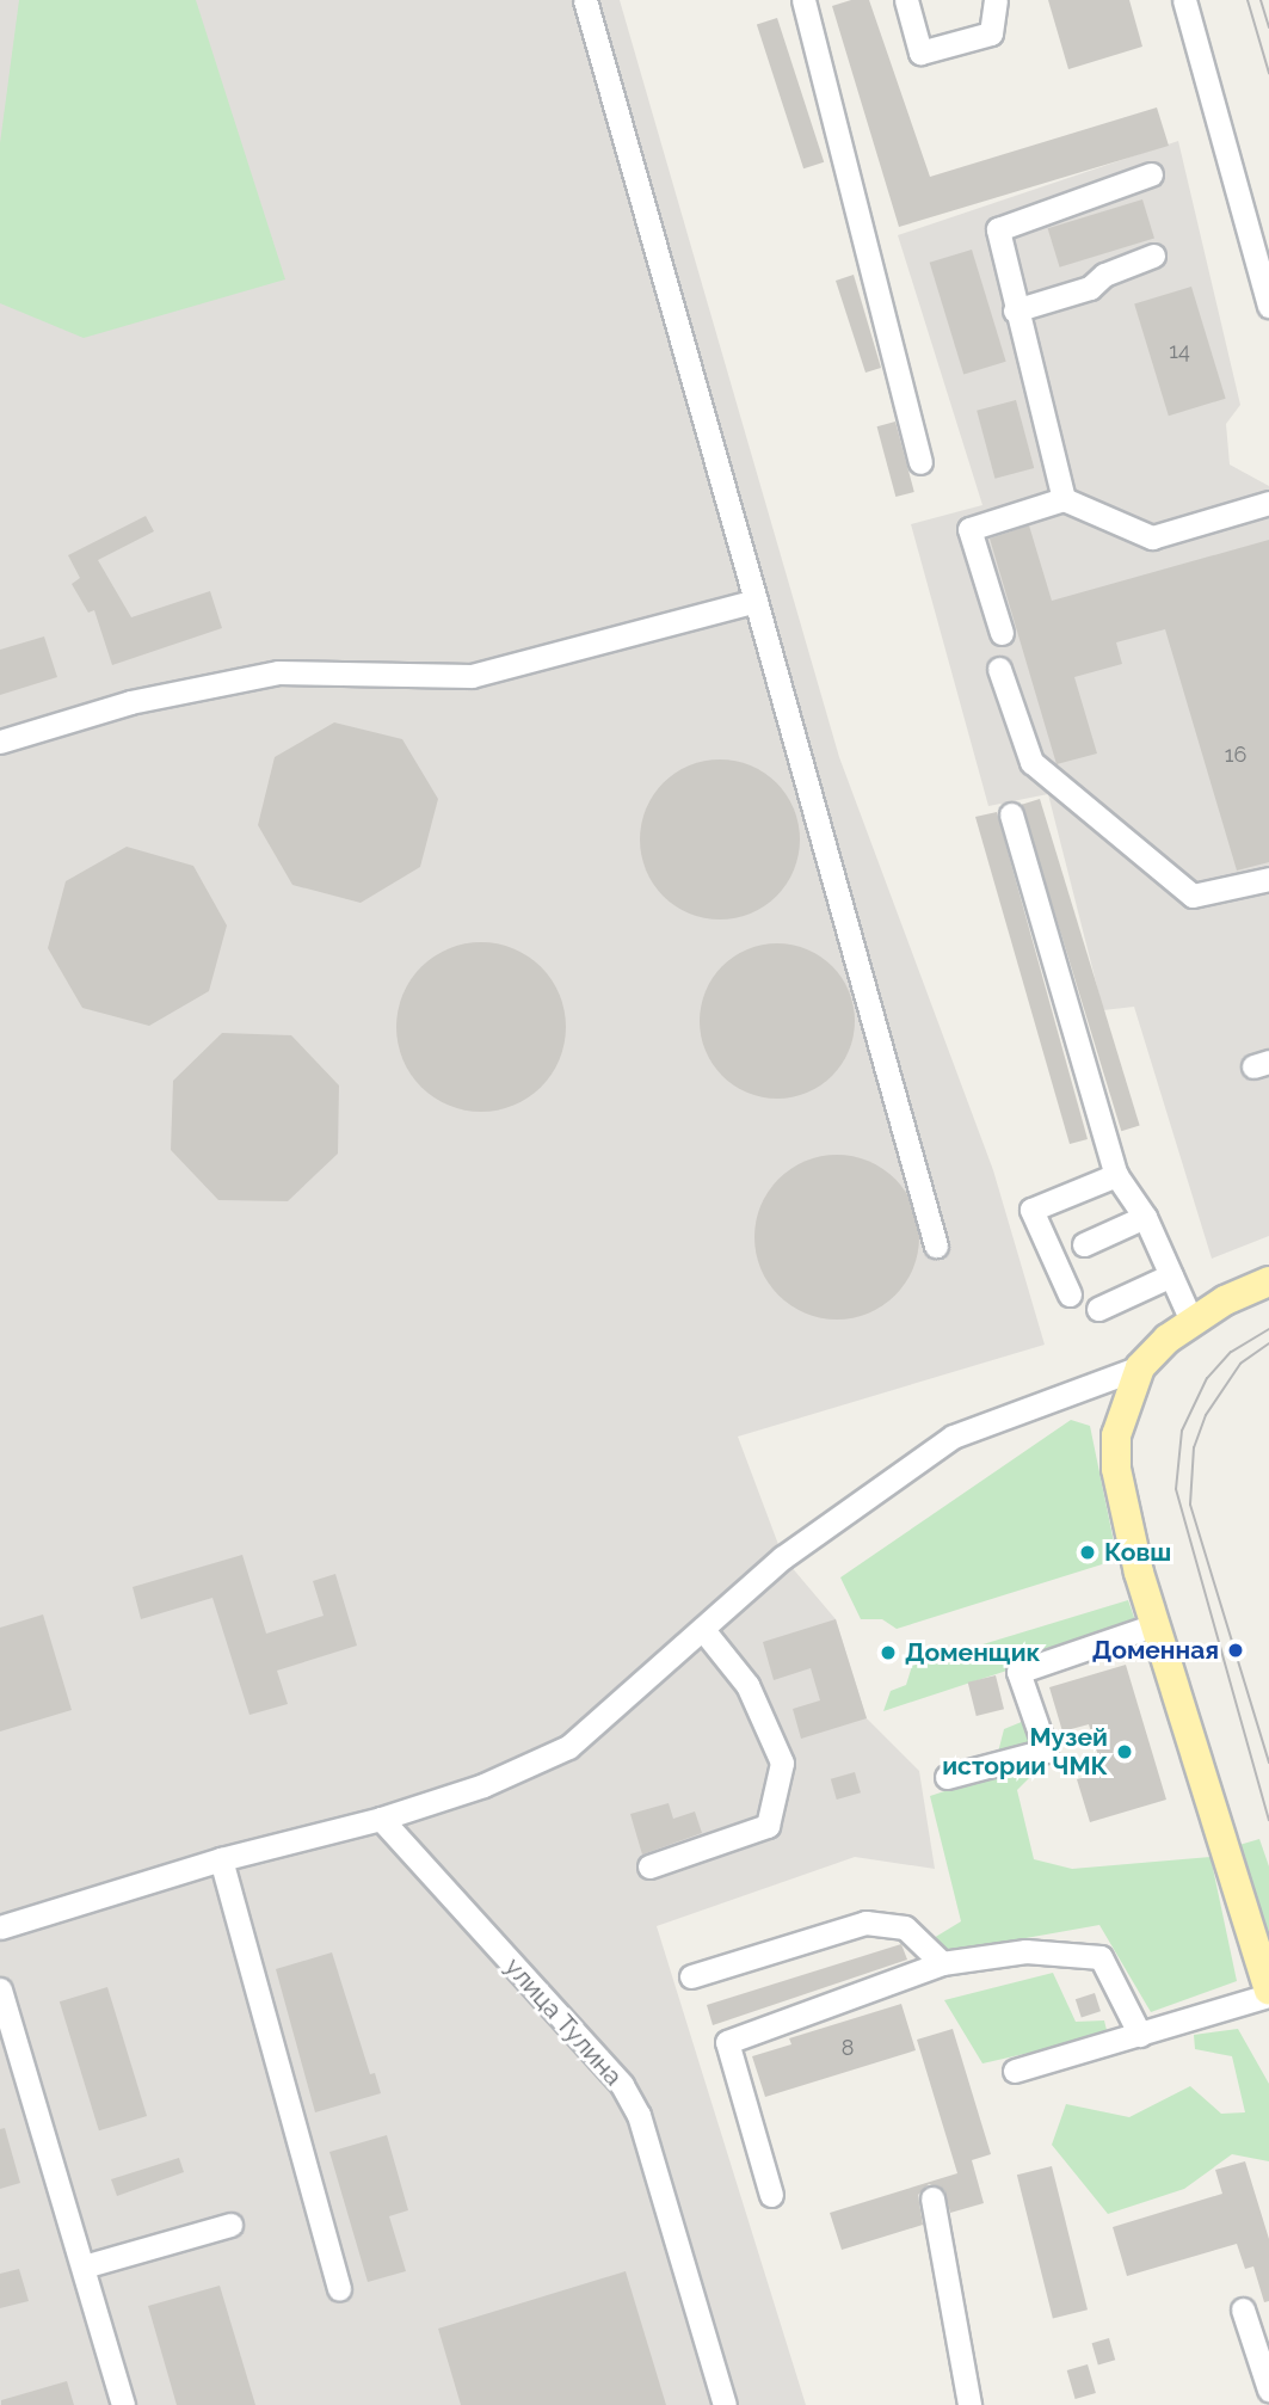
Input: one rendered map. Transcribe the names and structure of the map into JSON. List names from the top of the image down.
{
  "streets": {
    "street": ["улица Тулина"]
  },
  "places": [
    "Ковш",
    "Доменная",
    "Доменщик",
    "Музей истории ЧМК"
  ],
  "house_numbers": ["14", "16", "8"]
}
